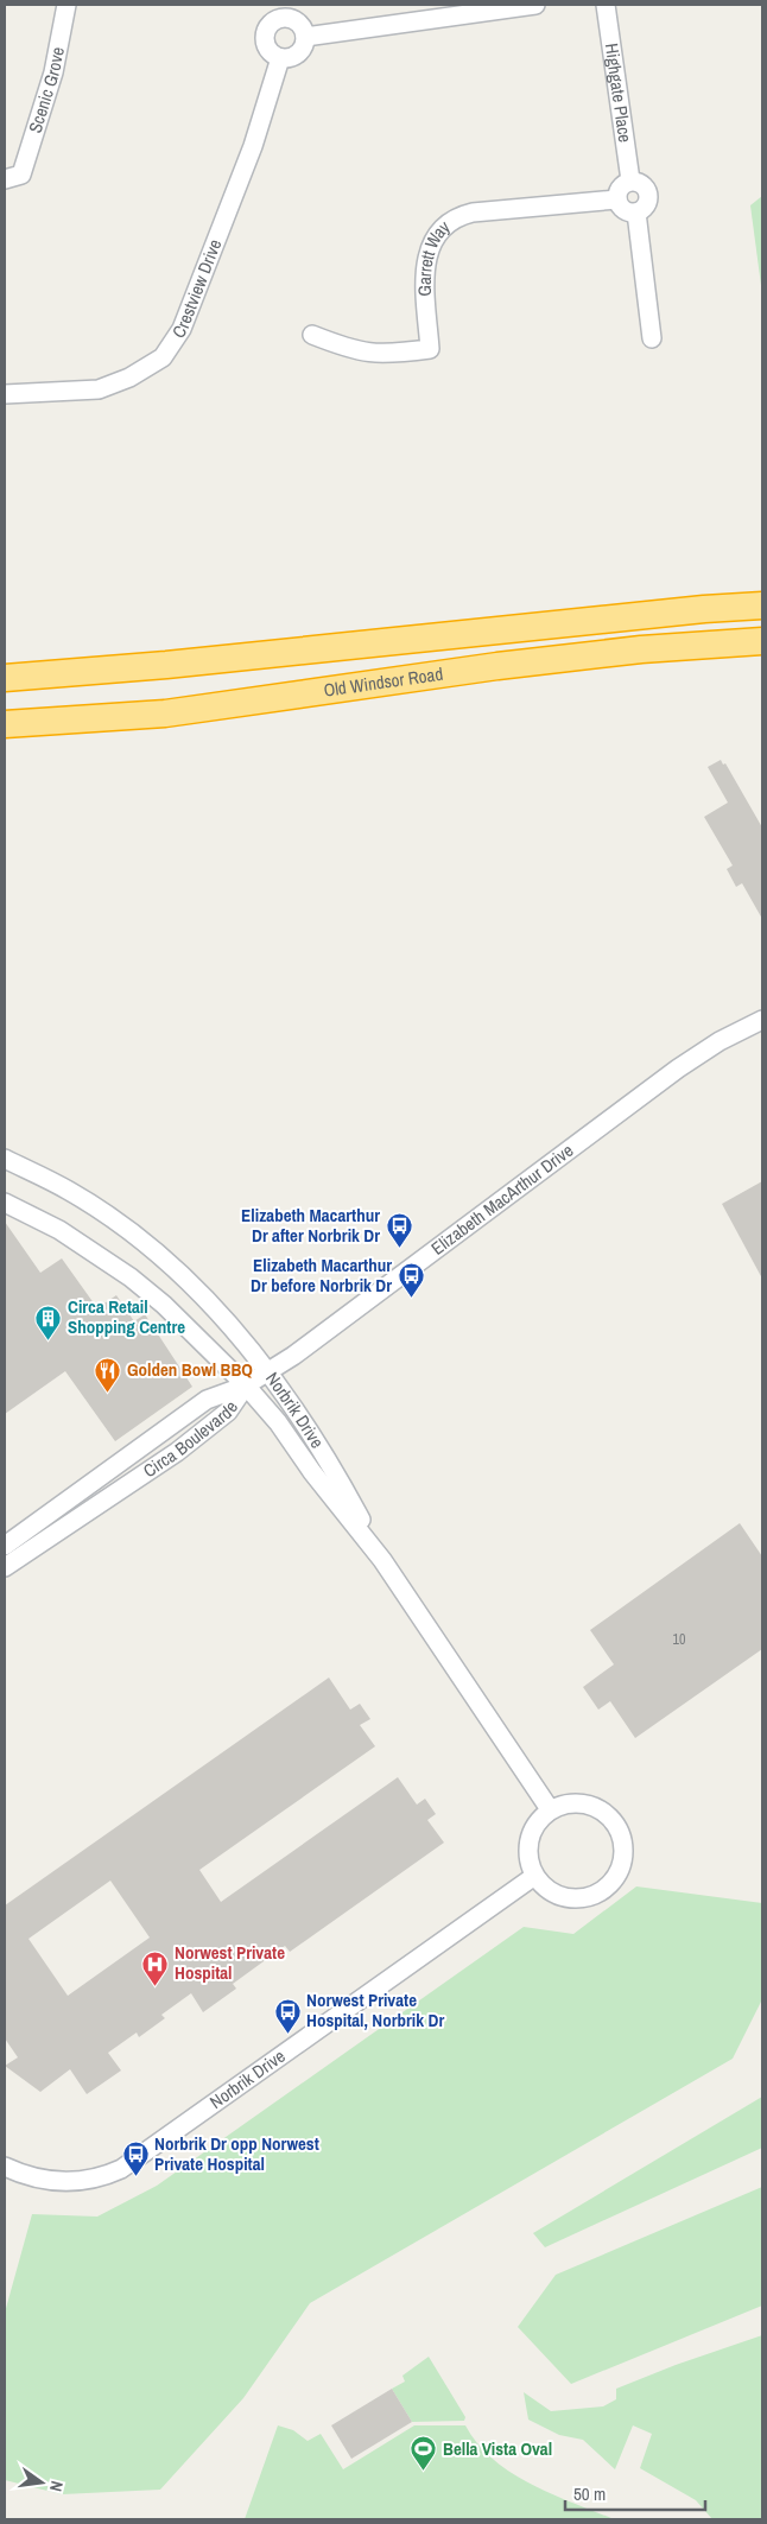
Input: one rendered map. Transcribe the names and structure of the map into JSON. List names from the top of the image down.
{
  "streets": {
    "highway": ["Old Windsor Road"],
    "street": [
      "Scenic Grove",
      "Highgate Place",
      "Garrett Way",
      "Crestview Drive",
      "Elizabeth MacArthur Drive",
      "Norbrik Drive",
      "Circa Boulevarde"
    ]
  },
  "crossings": [
    ["Highgate Place", "Garrett Way"],
    ["Elizabeth MacArthur Drive", "Norbrik Drive"],
    ["Elizabeth MacArthur Drive", "Circa Boulevarde"],
    ["Norbrik Drive", "Circa Boulevarde"]
  ],
  "places": {
    "bus stop": [
      "Elizabeth Macarthur Dr after Norbrik Dr",
      "Elizabeth Macarthur Dr before Norbrik Dr",
      "Norwest Private Hospital, Norbrik Dr",
      "Norbrik Dr opp Norwest Private Hospital"
    ],
    "building": ["Circa Retail Shopping Centre"],
    "restaurant": ["Golden Bowl BBQ"],
    "hospital": ["Norwest Private Hospital"],
    "sports": ["Bella Vista Oval"]
  },
  "house_numbers": ["10"],
  "scale_bar": "50 m",
  "north": "right"
}
